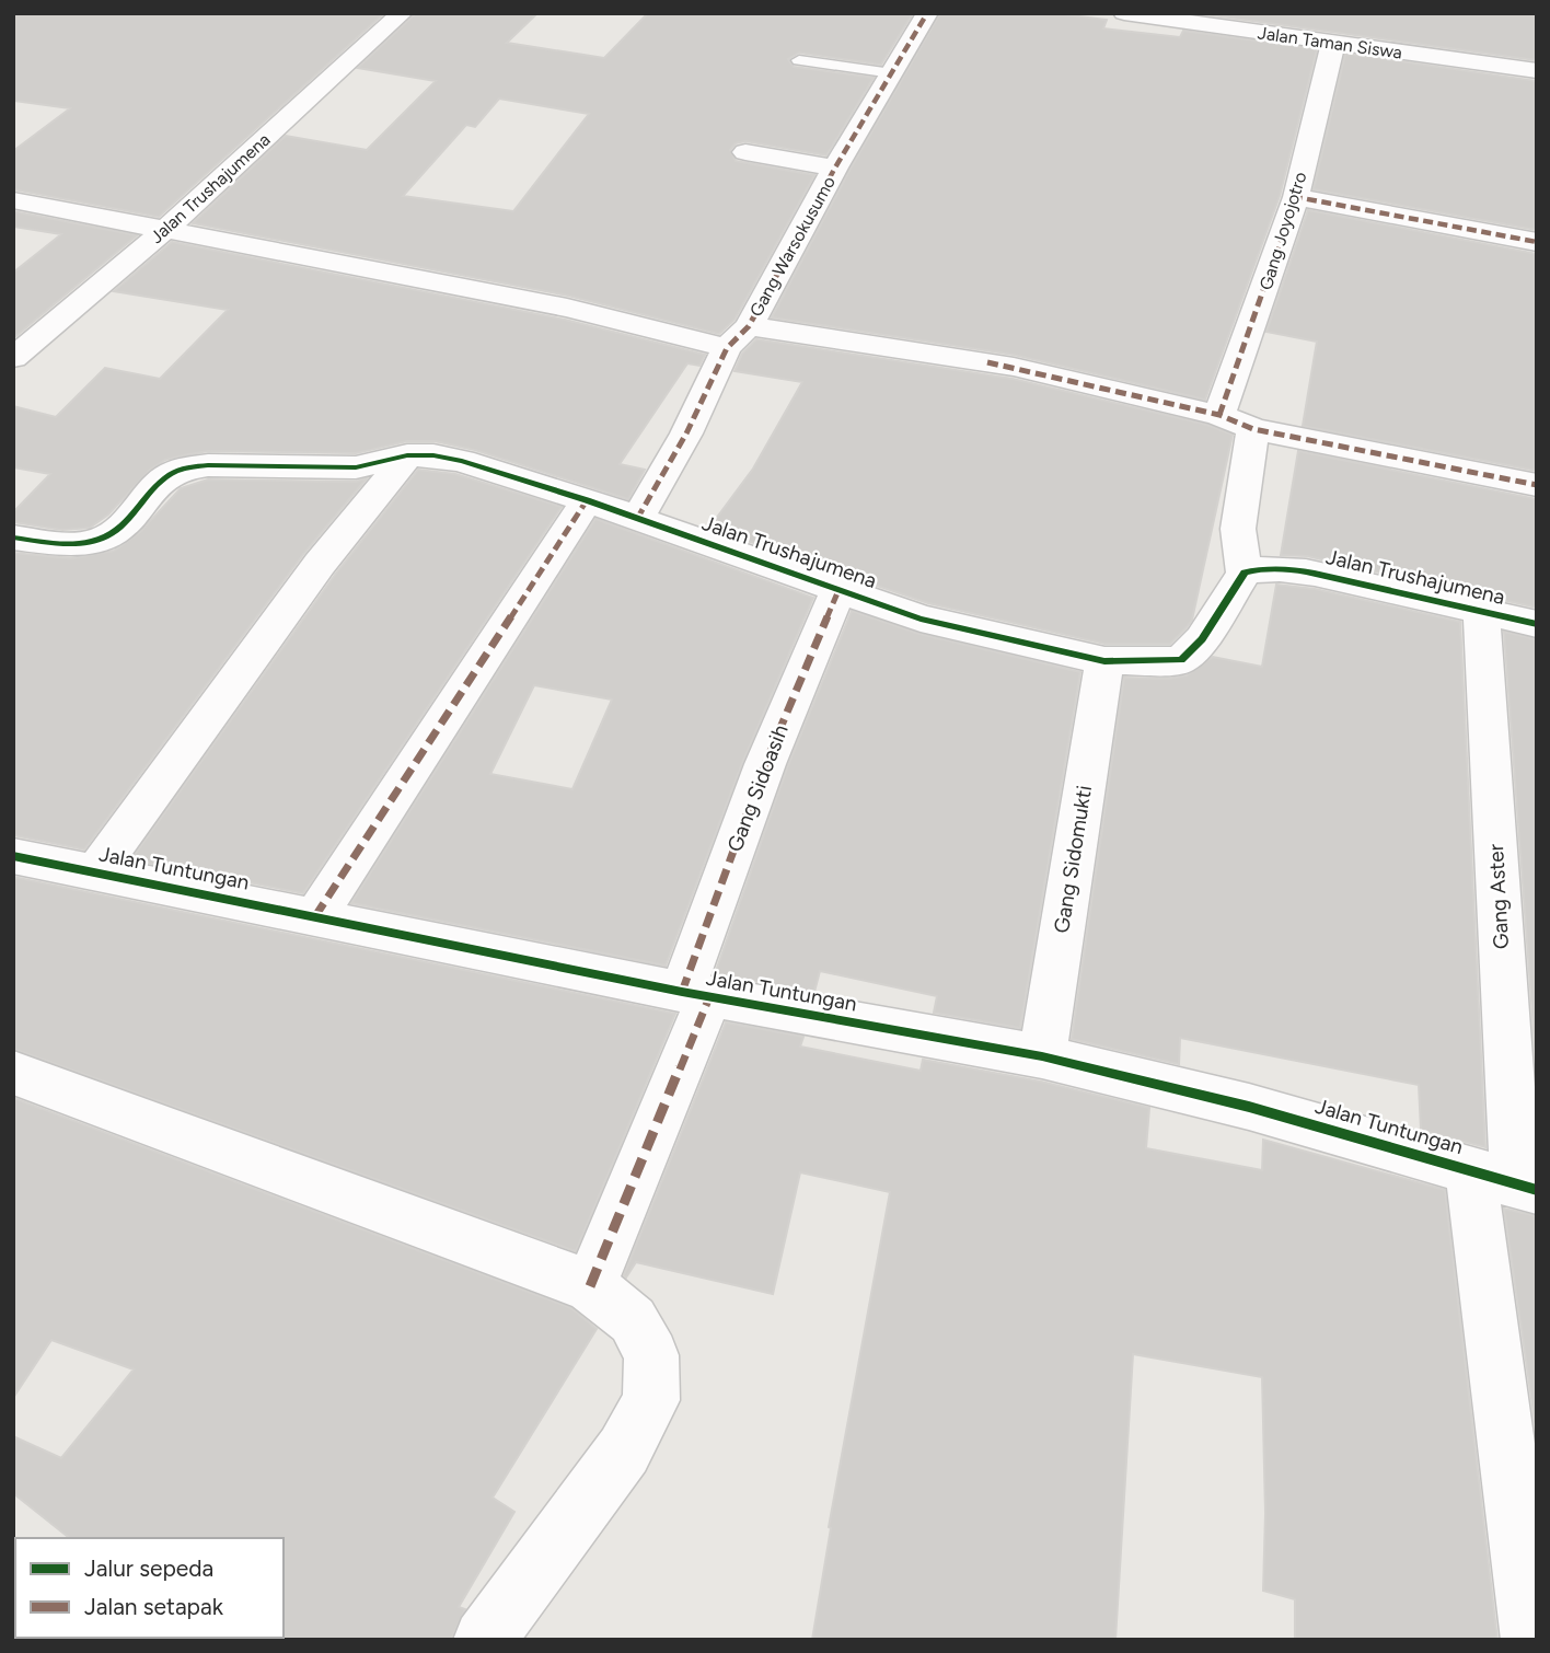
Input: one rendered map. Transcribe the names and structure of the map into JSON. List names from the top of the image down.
{
  "streets": {
    "street": [
      "Jalan Taman Siswa",
      "Jalan Trushajumena",
      "Gang Joyojotro",
      "Gang Warsokusumo",
      "Gang Sidoasih",
      "Gang Sidomukti",
      "Jalan Tuntungan",
      "Gang Aster"
    ]
  },
  "crossings": [
    ["Jalan Taman Siswa", "Gang Joyojotro"],
    ["Jalan Trushajumena", "Gang Warsokusumo"],
    ["Jalan Trushajumena", "Gang Sidoasih"],
    ["Jalan Trushajumena", "Gang Sidomukti"],
    ["Jalan Trushajumena", "Gang Aster"],
    ["Gang Sidoasih", "Jalan Tuntungan"],
    ["Gang Sidomukti", "Jalan Tuntungan"],
    ["Jalan Tuntungan", "Gang Aster"]
  ],
  "legend": ["Jalur sepeda", "Jalan setapak"]
}
